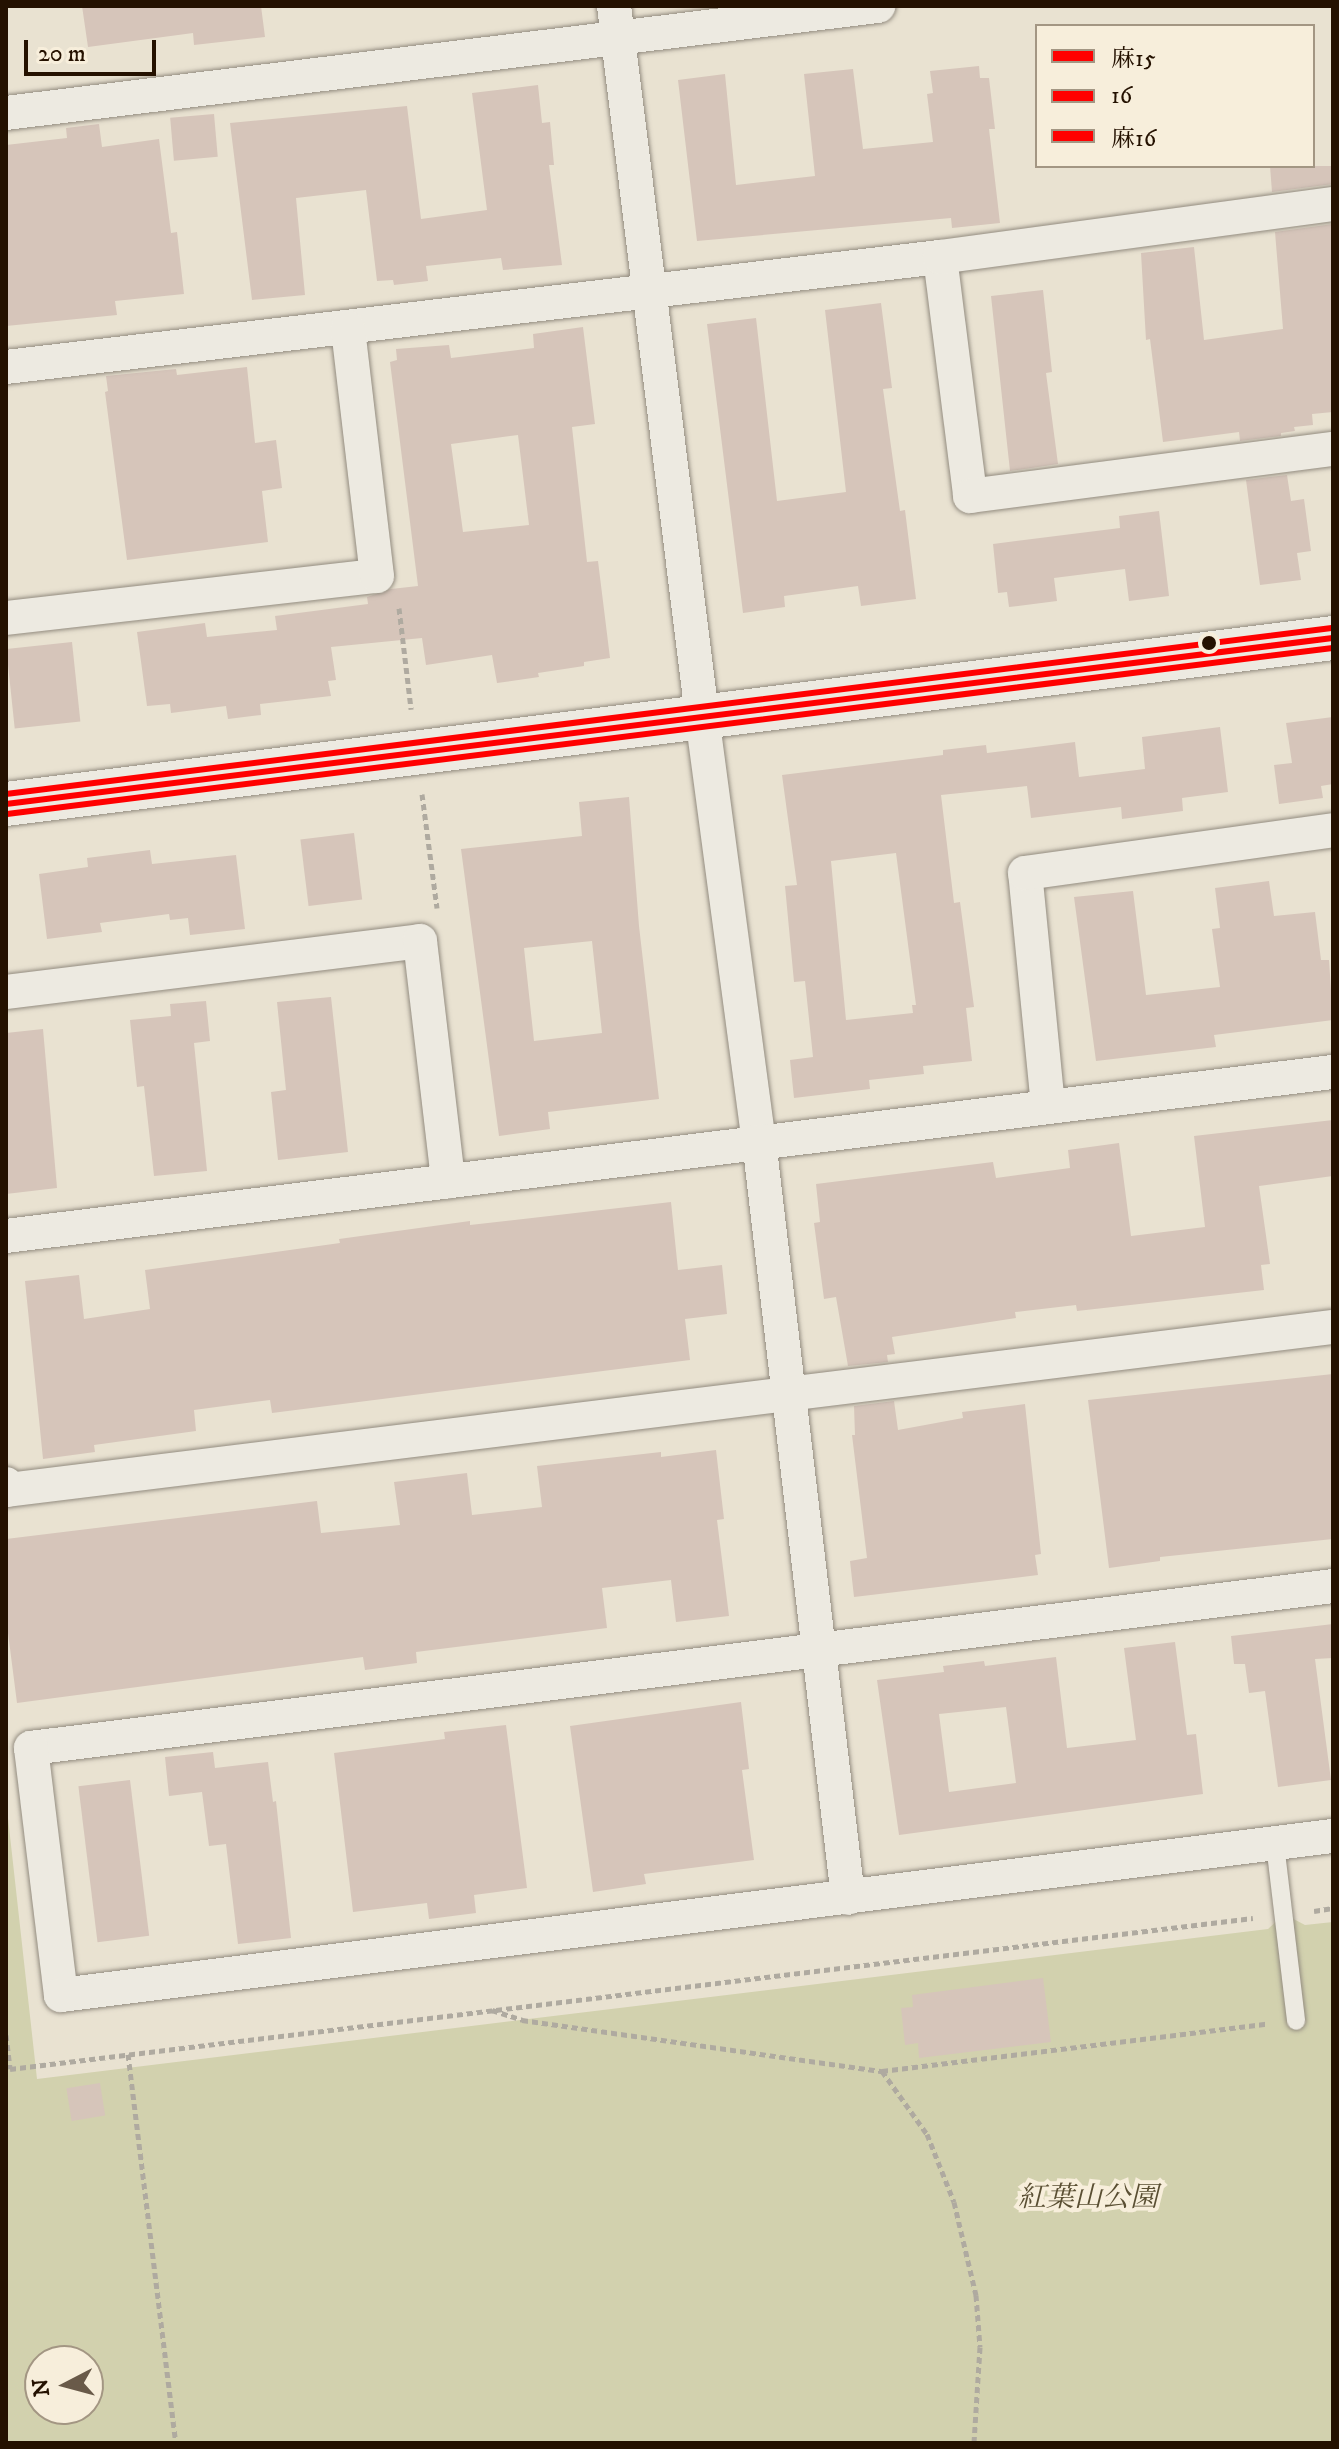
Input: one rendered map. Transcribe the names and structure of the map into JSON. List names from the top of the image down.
{
  "parks": ["紅葉山公園"],
  "lines": ["transit line 麻16", "transit line 麻15", "transit line 16"],
  "legend": ["麻15", "16", "麻16"],
  "scale_bar": "20 m",
  "north": "left"
}
